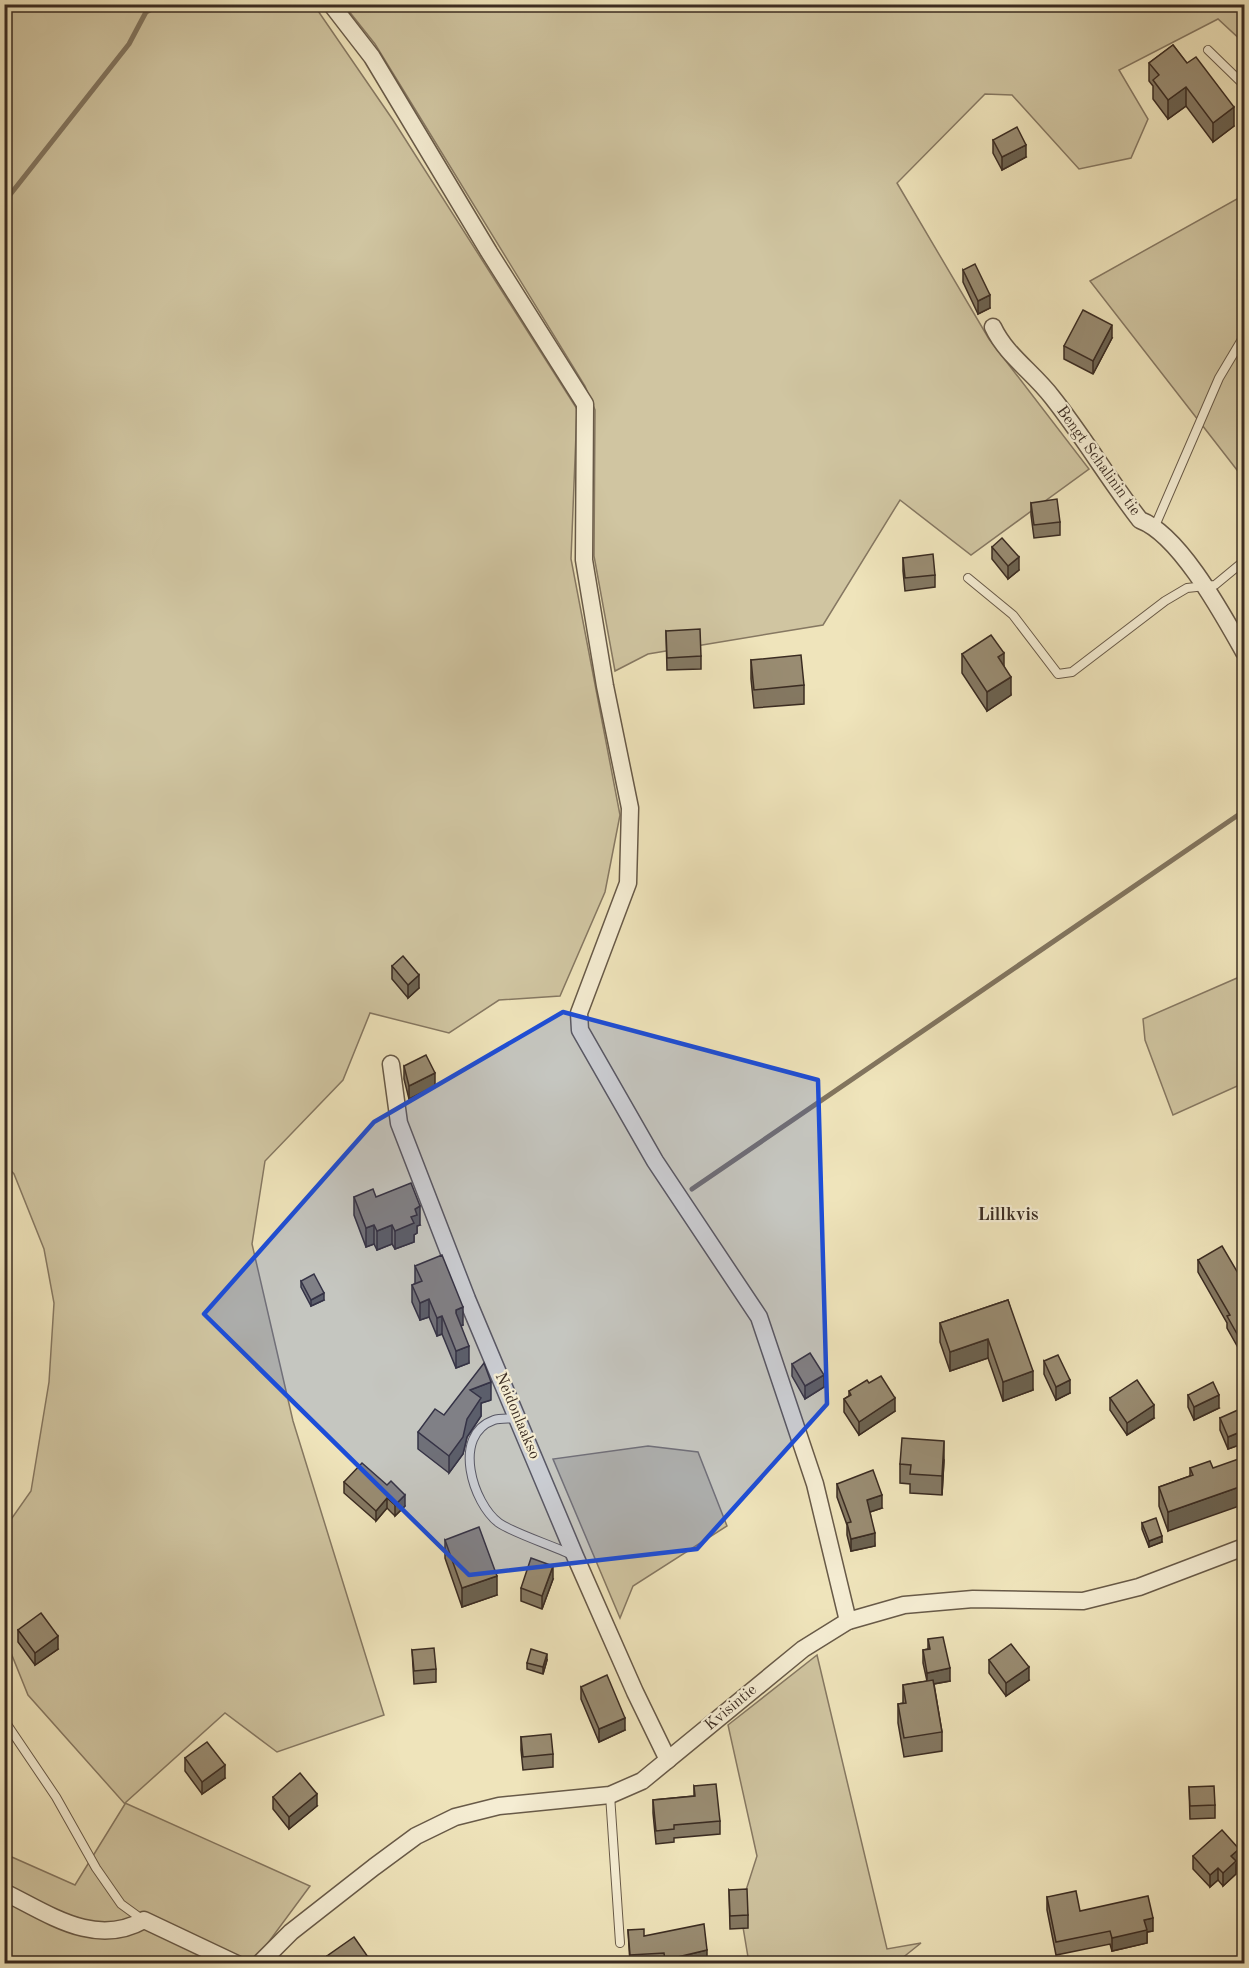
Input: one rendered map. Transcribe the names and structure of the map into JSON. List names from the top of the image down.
{
  "streets": {
    "street": ["Bengt Schalinin tie", "Neidonlaakso", "Kvisintie"]
  },
  "crossings": [
    ["Neidonlaakso", "Kvisintie"]
  ],
  "districts": ["Lillkvis"]
}
